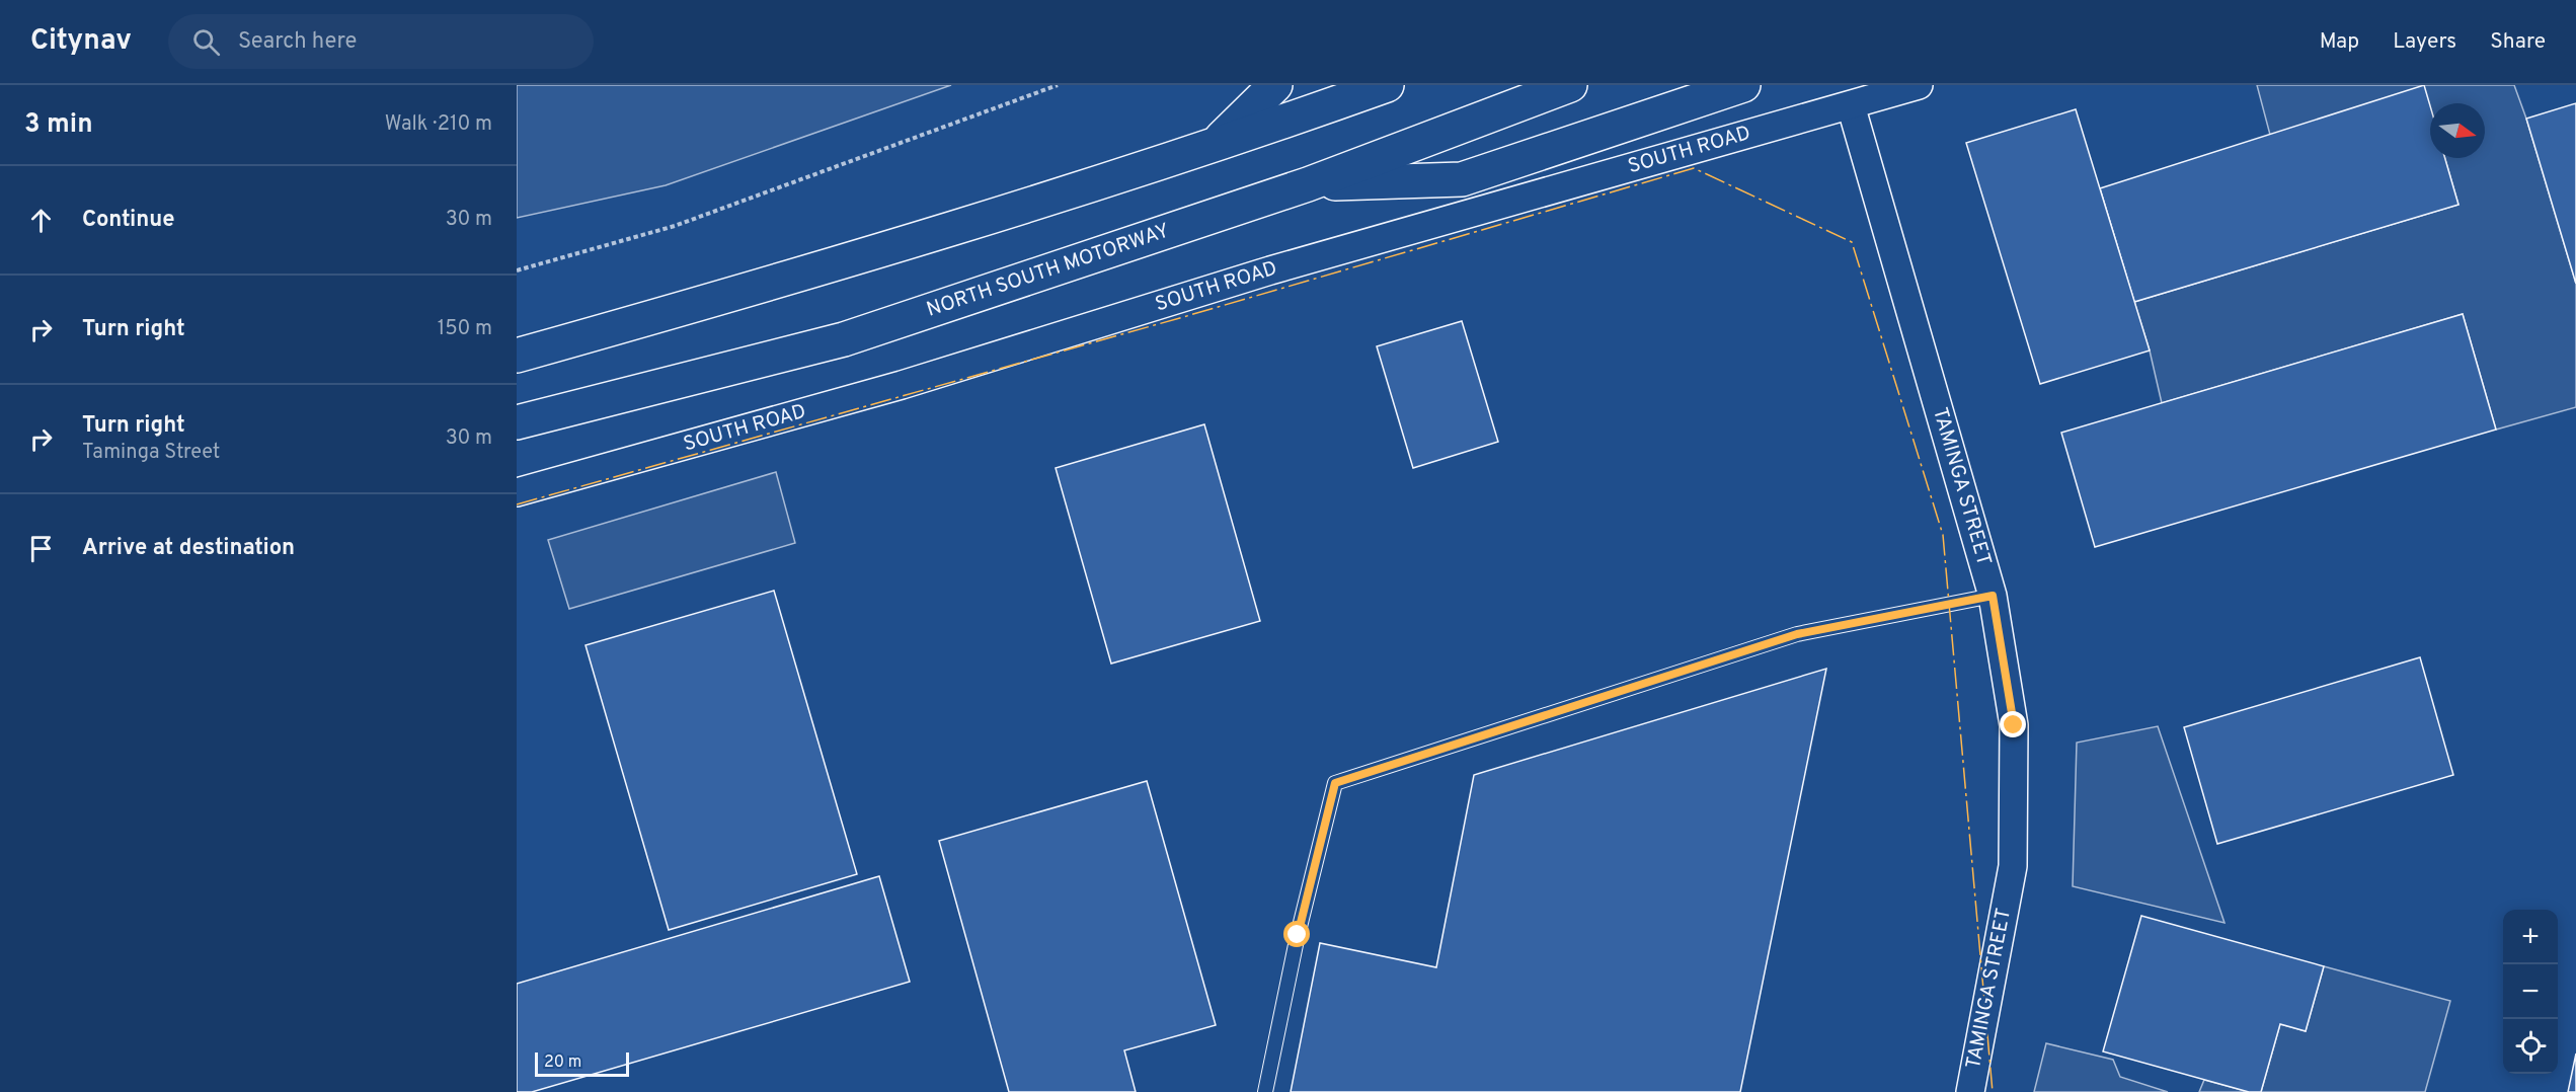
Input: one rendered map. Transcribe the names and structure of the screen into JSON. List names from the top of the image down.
{
  "streets": {
    "highway": ["NORTH SOUTH MOTORWAY"],
    "street": ["SOUTH ROAD", "TAMINGA STREET"]
  },
  "crossings": [
    ["SOUTH ROAD", "TAMINGA STREET"]
  ],
  "scale_bar": "20 m",
  "north": "right",
  "page": {
    "header": "Citynav",
    "search": "Search here",
    "nav": ["Map", "Layers", "Share"],
    "heading": ["3 min", "Walk · 210 m"],
    "list": [
      ["Continue", "30 m"],
      ["Turn right", "150 m"],
      ["Turn right", "Taminga Street", "30 m"],
      "Arrive at destination"
    ],
    "map_buttons": ["+", "−"],
    "scale": "20 m"
  }
}
